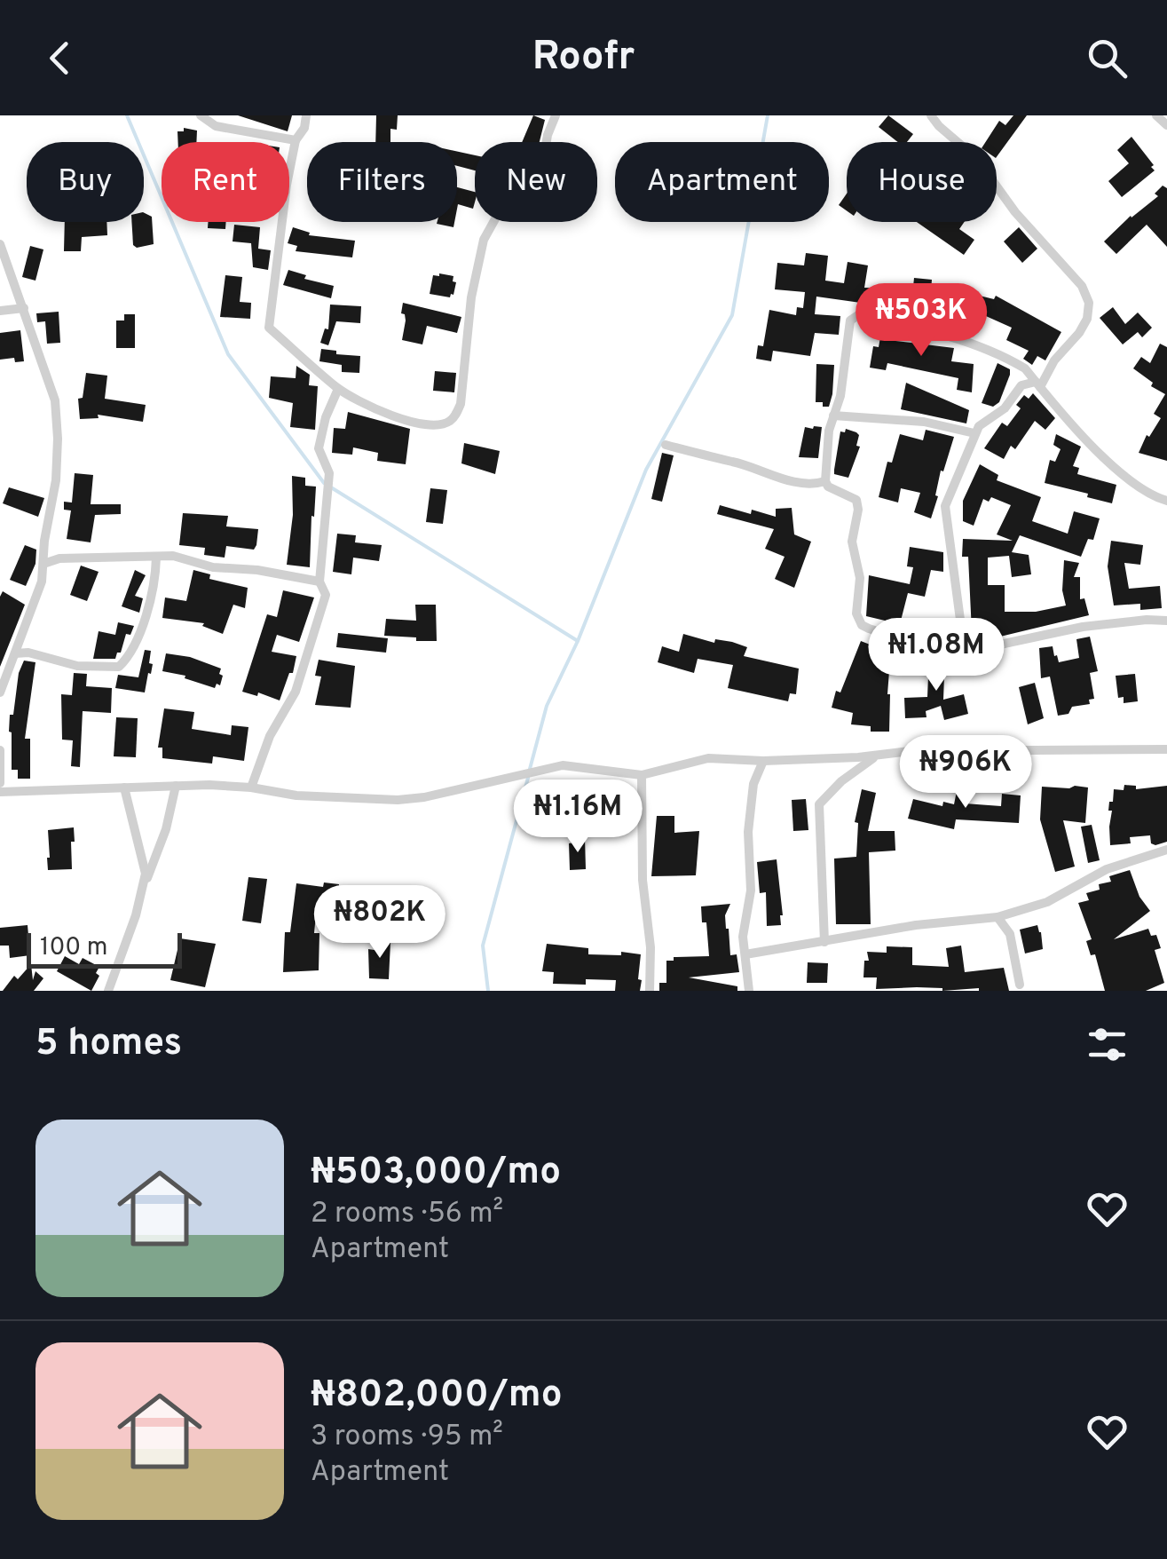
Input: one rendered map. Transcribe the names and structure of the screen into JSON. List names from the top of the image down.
{
  "scale_bar": "100 m",
  "page": {
    "header": "Roofr",
    "chip": [
      "Buy",
      "Rent",
      "Filters",
      "New",
      "Apartment",
      "House"
    ],
    "price": [
      "₦503K",
      "₦1.08M",
      "₦906K",
      "₦1.16M",
      "₦802K"
    ],
    "scale": "100 m",
    "heading": "5 homes",
    "list": [
      {
        "name": "₦503,000/mo",
        "note": "2 rooms · 56 m² · Apartment"
      },
      {
        "name": "₦802,000/mo",
        "note": "3 rooms · 95 m² · Apartment"
      }
    ]
  }
}
